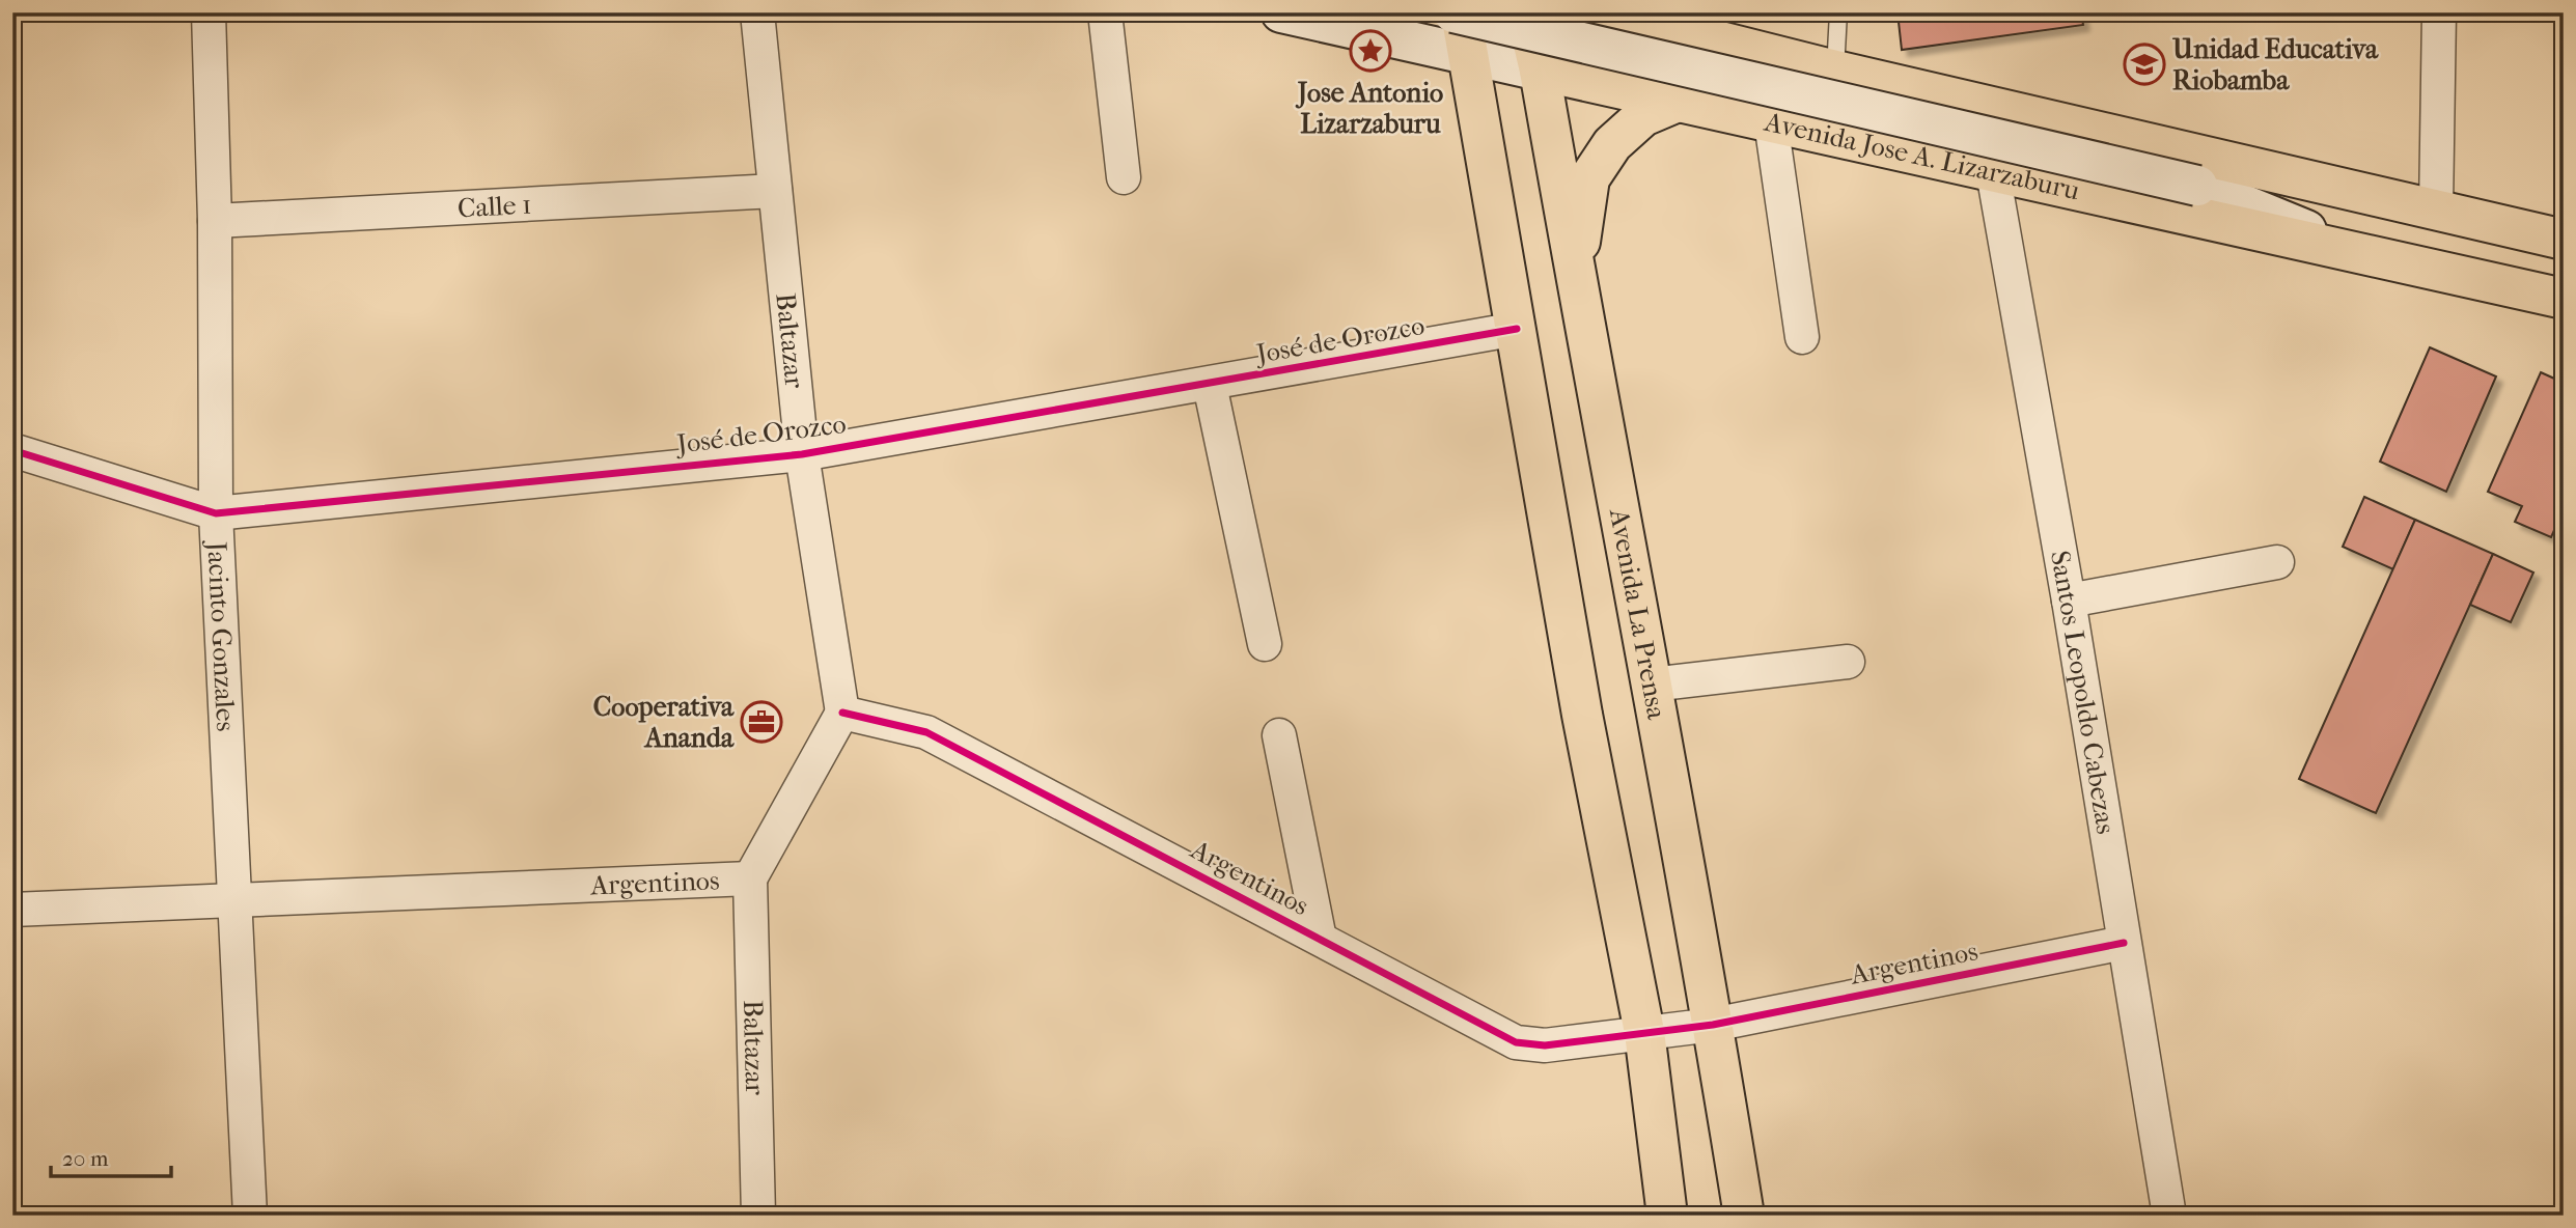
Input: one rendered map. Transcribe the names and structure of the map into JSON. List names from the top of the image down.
{
  "streets": {
    "main road": ["Avenida Jose A. Lizarzaburu", "Avenida La Prensa"],
    "street": [
      "Calle 1",
      "José de Orozco",
      "Baltazar",
      "Jacinto Gonzales",
      "Santos Leopoldo Cabezas",
      "Argentinos"
    ]
  },
  "crossings": [
    ["Avenida Jose A. Lizarzaburu", "Avenida La Prensa"],
    ["Avenida Jose A. Lizarzaburu", "Santos Leopoldo Cabezas"],
    ["Calle 1", "Baltazar"],
    ["Calle 1", "Jacinto Gonzales"],
    ["José de Orozco", "Baltazar"],
    ["José de Orozco", "Jacinto Gonzales"],
    ["Baltazar", "Argentinos"],
    ["Avenida La Prensa", "Argentinos"],
    ["Jacinto Gonzales", "Argentinos"],
    ["Santos Leopoldo Cabezas", "Argentinos"]
  ],
  "places": {
    "place": ["Jose Antonio Lizarzaburu"],
    "school or university": ["Unidad Educativa Riobamba"],
    "office": ["Cooperativa Ananda"]
  },
  "scale_bar": "20 m"
}
